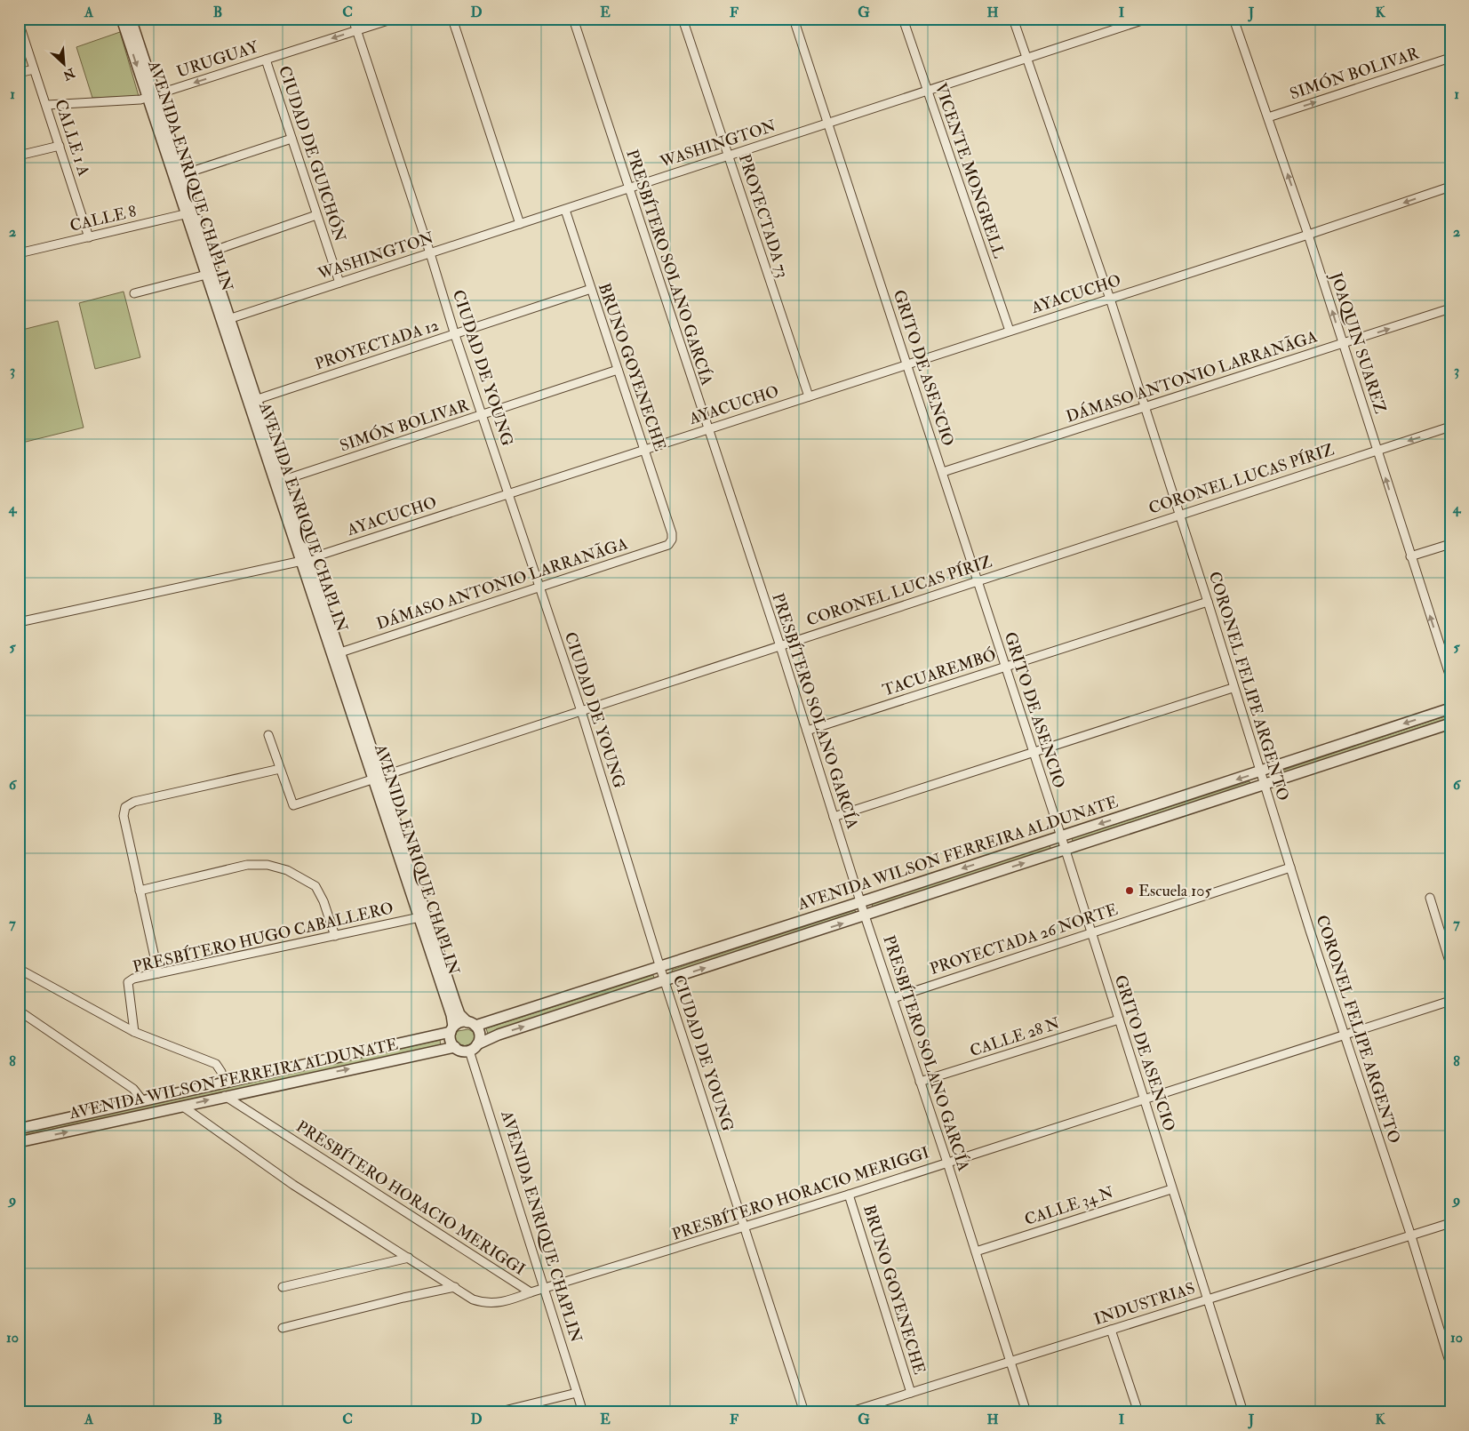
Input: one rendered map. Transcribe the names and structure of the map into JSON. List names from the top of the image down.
{
  "streets": {
    "street": [
      "URUGUAY",
      "SIMÓN BOLIVAR",
      "CALLE 1 A",
      "WASHINGTON",
      "CIUDAD DE GUICHÓN",
      "VICENTE MONGRELL",
      "AVENIDA ENRIQUE CHAPLIN",
      "PROYECTADA 73",
      "CALLE 8",
      "PRESBÍTERO SOLANO GARCÍA",
      "AYACUCHO",
      "JOAQUIN SUAREZ",
      "PROYECTADA 12",
      "BRUNO GOYENECHE",
      "CIUDAD DE YOUNG",
      "GRITO DE ASENCIO",
      "DÁMASO ANTONIO LARRANÃGA",
      "CORONEL LUCAS PÍRIZ",
      "TACUAREMBÓ",
      "CORONEL FELIPE ARGENTO",
      "AVENIDA WILSON FERREIRA ALDUNATE",
      "PRESBÍTERO HUGO CABALLERO",
      "PROYECTADA 26 NORTE",
      "CALLE 28 N",
      "PRESBÍTERO HORACIO MERIGGI",
      "CALLE 34 N",
      "INDUSTRIAS"
    ]
  },
  "crossings": [
    ["URUGUAY", "CALLE 1 A"],
    ["URUGUAY", "CIUDAD DE GUICHÓN"],
    ["URUGUAY", "AVENIDA ENRIQUE CHAPLIN"],
    ["URUGUAY", "CIUDAD DE YOUNG"],
    ["SIMÓN BOLIVAR", "AVENIDA ENRIQUE CHAPLIN"],
    ["SIMÓN BOLIVAR", "JOAQUIN SUAREZ"],
    ["SIMÓN BOLIVAR", "BRUNO GOYENECHE"],
    ["SIMÓN BOLIVAR", "CIUDAD DE YOUNG"],
    ["CALLE 1 A", "CALLE 8"],
    ["WASHINGTON", "CIUDAD DE GUICHÓN"],
    ["WASHINGTON", "VICENTE MONGRELL"],
    ["WASHINGTON", "AVENIDA ENRIQUE CHAPLIN"],
    ["WASHINGTON", "PROYECTADA 73"],
    ["WASHINGTON", "PRESBÍTERO SOLANO GARCÍA"],
    ["WASHINGTON", "BRUNO GOYENECHE"],
    ["WASHINGTON", "CIUDAD DE YOUNG"],
    ["WASHINGTON", "GRITO DE ASENCIO"],
    ["WASHINGTON", "CORONEL FELIPE ARGENTO"],
    ["VICENTE MONGRELL", "AYACUCHO"],
    ["AVENIDA ENRIQUE CHAPLIN", "CALLE 8"],
    ["AVENIDA ENRIQUE CHAPLIN", "AYACUCHO"],
    ["AVENIDA ENRIQUE CHAPLIN", "PROYECTADA 12"],
    ["AVENIDA ENRIQUE CHAPLIN", "DÁMASO ANTONIO LARRANÃGA"],
    ["AVENIDA ENRIQUE CHAPLIN", "CORONEL LUCAS PÍRIZ"],
    ["AVENIDA ENRIQUE CHAPLIN", "AVENIDA WILSON FERREIRA ALDUNATE"],
    ["AVENIDA ENRIQUE CHAPLIN", "PRESBÍTERO HUGO CABALLERO"],
    ["AVENIDA ENRIQUE CHAPLIN", "PRESBÍTERO HORACIO MERIGGI"],
    ["PROYECTADA 73", "AYACUCHO"],
    ["PRESBÍTERO SOLANO GARCÍA", "AYACUCHO"],
    ["PRESBÍTERO SOLANO GARCÍA", "CORONEL LUCAS PÍRIZ"],
    ["PRESBÍTERO SOLANO GARCÍA", "TACUAREMBÓ"],
    ["PRESBÍTERO SOLANO GARCÍA", "AVENIDA WILSON FERREIRA ALDUNATE"],
    ["PRESBÍTERO SOLANO GARCÍA", "PROYECTADA 26 NORTE"],
    ["PRESBÍTERO SOLANO GARCÍA", "CALLE 28 N"],
    ["PRESBÍTERO SOLANO GARCÍA", "PRESBÍTERO HORACIO MERIGGI"],
    ["PRESBÍTERO SOLANO GARCÍA", "CALLE 34 N"],
    ["PRESBÍTERO SOLANO GARCÍA", "INDUSTRIAS"],
    ["AYACUCHO", "JOAQUIN SUAREZ"],
    ["AYACUCHO", "BRUNO GOYENECHE"],
    ["AYACUCHO", "CIUDAD DE YOUNG"],
    ["AYACUCHO", "GRITO DE ASENCIO"],
    ["AYACUCHO", "CORONEL FELIPE ARGENTO"],
    ["JOAQUIN SUAREZ", "DÁMASO ANTONIO LARRANÃGA"],
    ["JOAQUIN SUAREZ", "CORONEL LUCAS PÍRIZ"],
    ["PROYECTADA 12", "BRUNO GOYENECHE"],
    ["PROYECTADA 12", "CIUDAD DE YOUNG"],
    ["BRUNO GOYENECHE", "DÁMASO ANTONIO LARRANÃGA"],
    ["BRUNO GOYENECHE", "PRESBÍTERO HORACIO MERIGGI"],
    ["BRUNO GOYENECHE", "INDUSTRIAS"],
    ["CIUDAD DE YOUNG", "DÁMASO ANTONIO LARRANÃGA"],
    ["CIUDAD DE YOUNG", "CORONEL LUCAS PÍRIZ"],
    ["CIUDAD DE YOUNG", "AVENIDA WILSON FERREIRA ALDUNATE"],
    ["CIUDAD DE YOUNG", "PRESBÍTERO HORACIO MERIGGI"],
    ["GRITO DE ASENCIO", "DÁMASO ANTONIO LARRANÃGA"],
    ["GRITO DE ASENCIO", "CORONEL LUCAS PÍRIZ"],
    ["GRITO DE ASENCIO", "TACUAREMBÓ"],
    ["GRITO DE ASENCIO", "AVENIDA WILSON FERREIRA ALDUNATE"],
    ["GRITO DE ASENCIO", "PROYECTADA 26 NORTE"],
    ["GRITO DE ASENCIO", "CALLE 28 N"],
    ["GRITO DE ASENCIO", "PRESBÍTERO HORACIO MERIGGI"],
    ["GRITO DE ASENCIO", "CALLE 34 N"],
    ["GRITO DE ASENCIO", "INDUSTRIAS"],
    ["DÁMASO ANTONIO LARRANÃGA", "CORONEL FELIPE ARGENTO"],
    ["CORONEL LUCAS PÍRIZ", "CORONEL FELIPE ARGENTO"],
    ["TACUAREMBÓ", "CORONEL FELIPE ARGENTO"],
    ["CORONEL FELIPE ARGENTO", "AVENIDA WILSON FERREIRA ALDUNATE"],
    ["CORONEL FELIPE ARGENTO", "PROYECTADA 26 NORTE"],
    ["CORONEL FELIPE ARGENTO", "PRESBÍTERO HORACIO MERIGGI"],
    ["CORONEL FELIPE ARGENTO", "INDUSTRIAS"],
    ["AVENIDA WILSON FERREIRA ALDUNATE", "PRESBÍTERO HORACIO MERIGGI"]
  ],
  "one_way": ["URUGUAY", "JOAQUIN SUAREZ"],
  "places": ["Escuela 105"],
  "north": "bottom right",
  "grid": {
    "columns": [
      "A",
      "B",
      "C",
      "D",
      "E",
      "F",
      "G",
      "H",
      "I",
      "J",
      "K"
    ],
    "rows": [
      "1",
      "2",
      "3",
      "4",
      "5",
      "6",
      "7",
      "8",
      "9",
      "10"
    ]
  }
}
